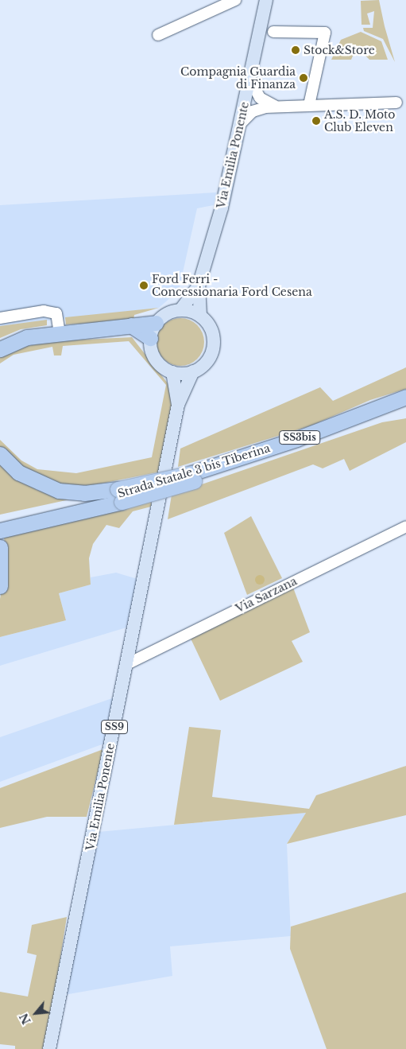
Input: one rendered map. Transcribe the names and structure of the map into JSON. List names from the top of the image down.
{
  "streets": {
    "highway": ["SS3bis", "Strada Statale 3 bis Tiberina"],
    "main road": ["Via Emilia Ponente", "SS9"],
    "street": ["Via Sarzana"]
  },
  "crossings": [
    ["Via Emilia Ponente", "Via Sarzana"]
  ],
  "places": [
    "Stock&Store",
    "Compagnia Guardia di Finanza",
    "A.S. D. Moto Club Eleven",
    "Ford Ferri - Concessionaria Ford Cesena"
  ],
  "north": "bottom left"
}
